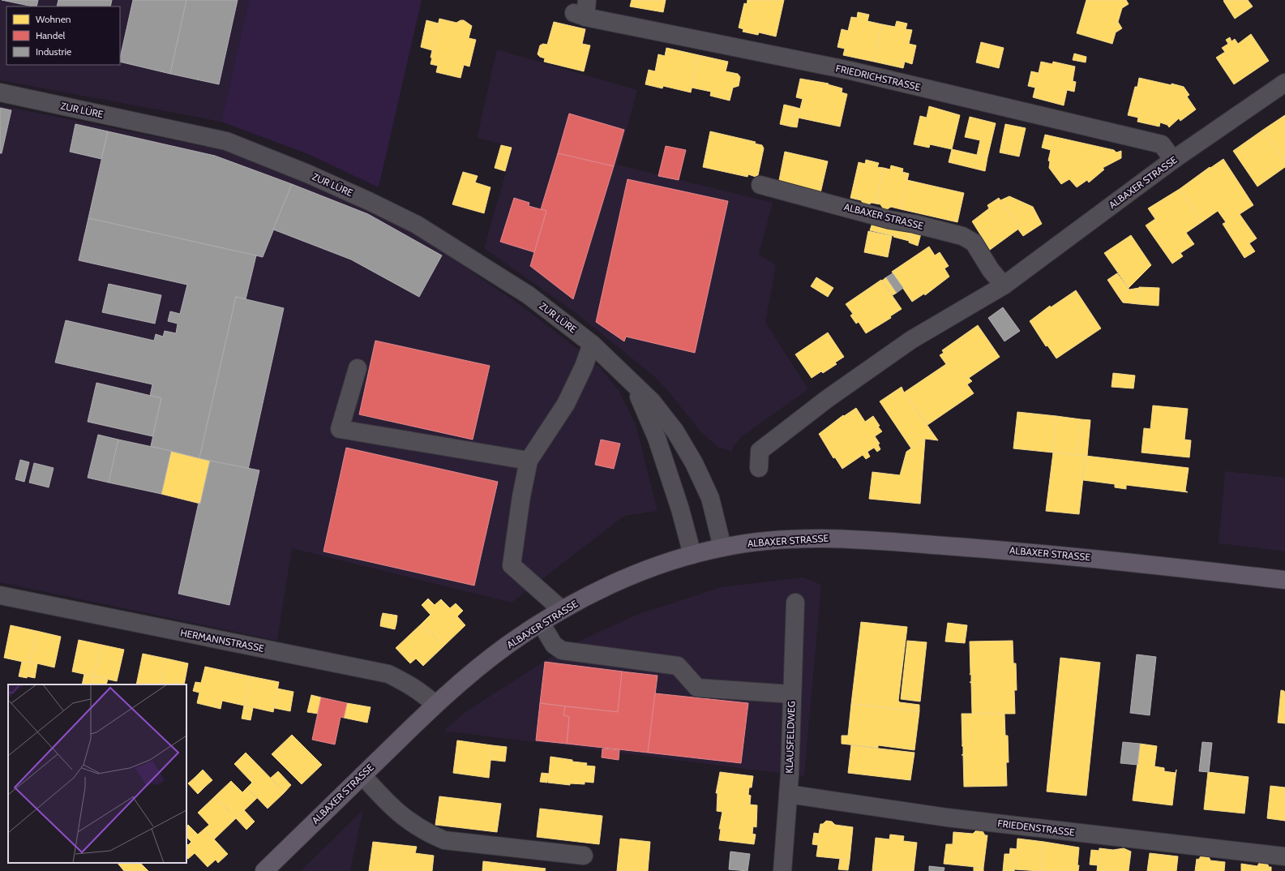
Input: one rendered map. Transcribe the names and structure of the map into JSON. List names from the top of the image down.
{
  "streets": {
    "main road": ["ALBAXER STRASSE"],
    "street": [
      "FRIEDRICHSTRASSE",
      "ZUR LÜRE",
      "HERMANNSTRASSE",
      "KLAUSFELDWEG",
      "FRIEDENSTRASSE"
    ]
  },
  "crossings": [
    ["FRIEDRICHSTRASSE", "ALBAXER STRASSE"],
    ["ZUR LÜRE", "ALBAXER STRASSE"],
    ["ALBAXER STRASSE", "HERMANNSTRASSE"],
    ["KLAUSFELDWEG", "FRIEDENSTRASSE"]
  ],
  "legend": ["Wohnen", "Handel", "Industrie"]
}
